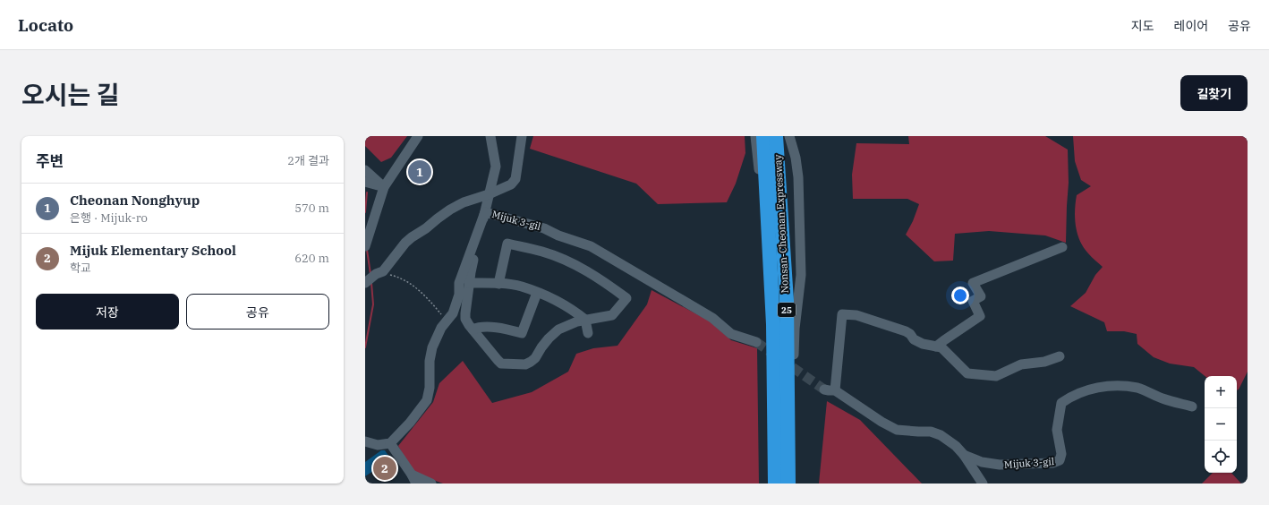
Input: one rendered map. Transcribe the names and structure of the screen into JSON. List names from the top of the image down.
{
  "streets": {
    "highway": ["Nonsan-Cheonan Expressway", "25"],
    "street": ["Mijuk 3-gil"]
  },
  "page": {
    "header": "Locato",
    "nav": ["지도", "레이어", "공유"],
    "title": "오시는 길",
    "buttons": [
      "길찾기",
      ["저장", "공유"]
    ],
    "heading": ["주변", "2개 결과"],
    "pins": ["1", "2"],
    "list": [
      {
        "mark": "1",
        "name": "Cheonan Nonghyup",
        "note": "은행 · Mijuk-ro",
        "value": "570 m"
      },
      {
        "mark": "2",
        "name": "Mijuk Elementary School",
        "note": "학교",
        "value": "620 m"
      }
    ],
    "map_buttons": ["+", "−"]
  }
}
